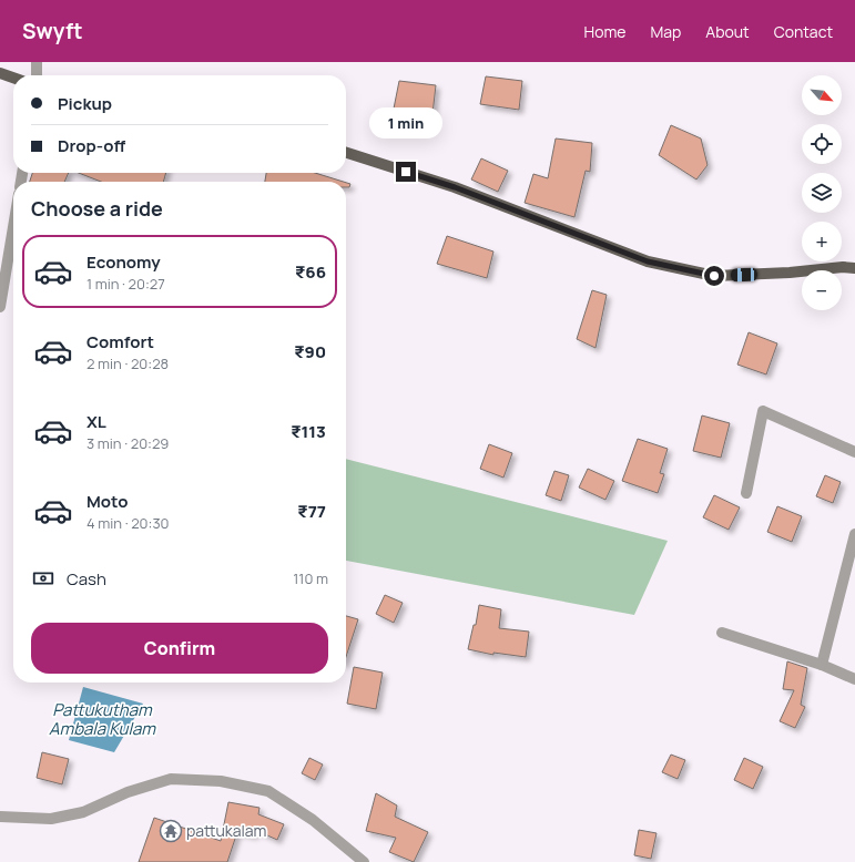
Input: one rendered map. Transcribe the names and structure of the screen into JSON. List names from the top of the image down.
{
  "water": ["Pattukutham Ambala Kulam"],
  "places": {
    "temple": ["pattukalam"]
  },
  "north": "bottom right",
  "page": {
    "header": "Swyft",
    "nav": [
      "Home",
      "Map",
      "About",
      "Contact"
    ],
    "map_buttons": ["+", "−"],
    "banner": ["Pickup", "Drop-off"],
    "bubble": "1 min",
    "heading": "Choose a ride",
    "list": [
      {
        "name": "Economy",
        "note": "1 min · 20:27",
        "value": "₹66"
      },
      {
        "name": "Comfort",
        "note": "2 min · 20:28",
        "value": "₹90"
      },
      {
        "name": "XL",
        "note": "3 min · 20:29",
        "value": "₹113"
      },
      {
        "name": "Moto",
        "note": "4 min · 20:30",
        "value": "₹77"
      }
    ],
    "pay": ["Cash", "110 m"],
    "buttons": "Confirm"
  }
}
